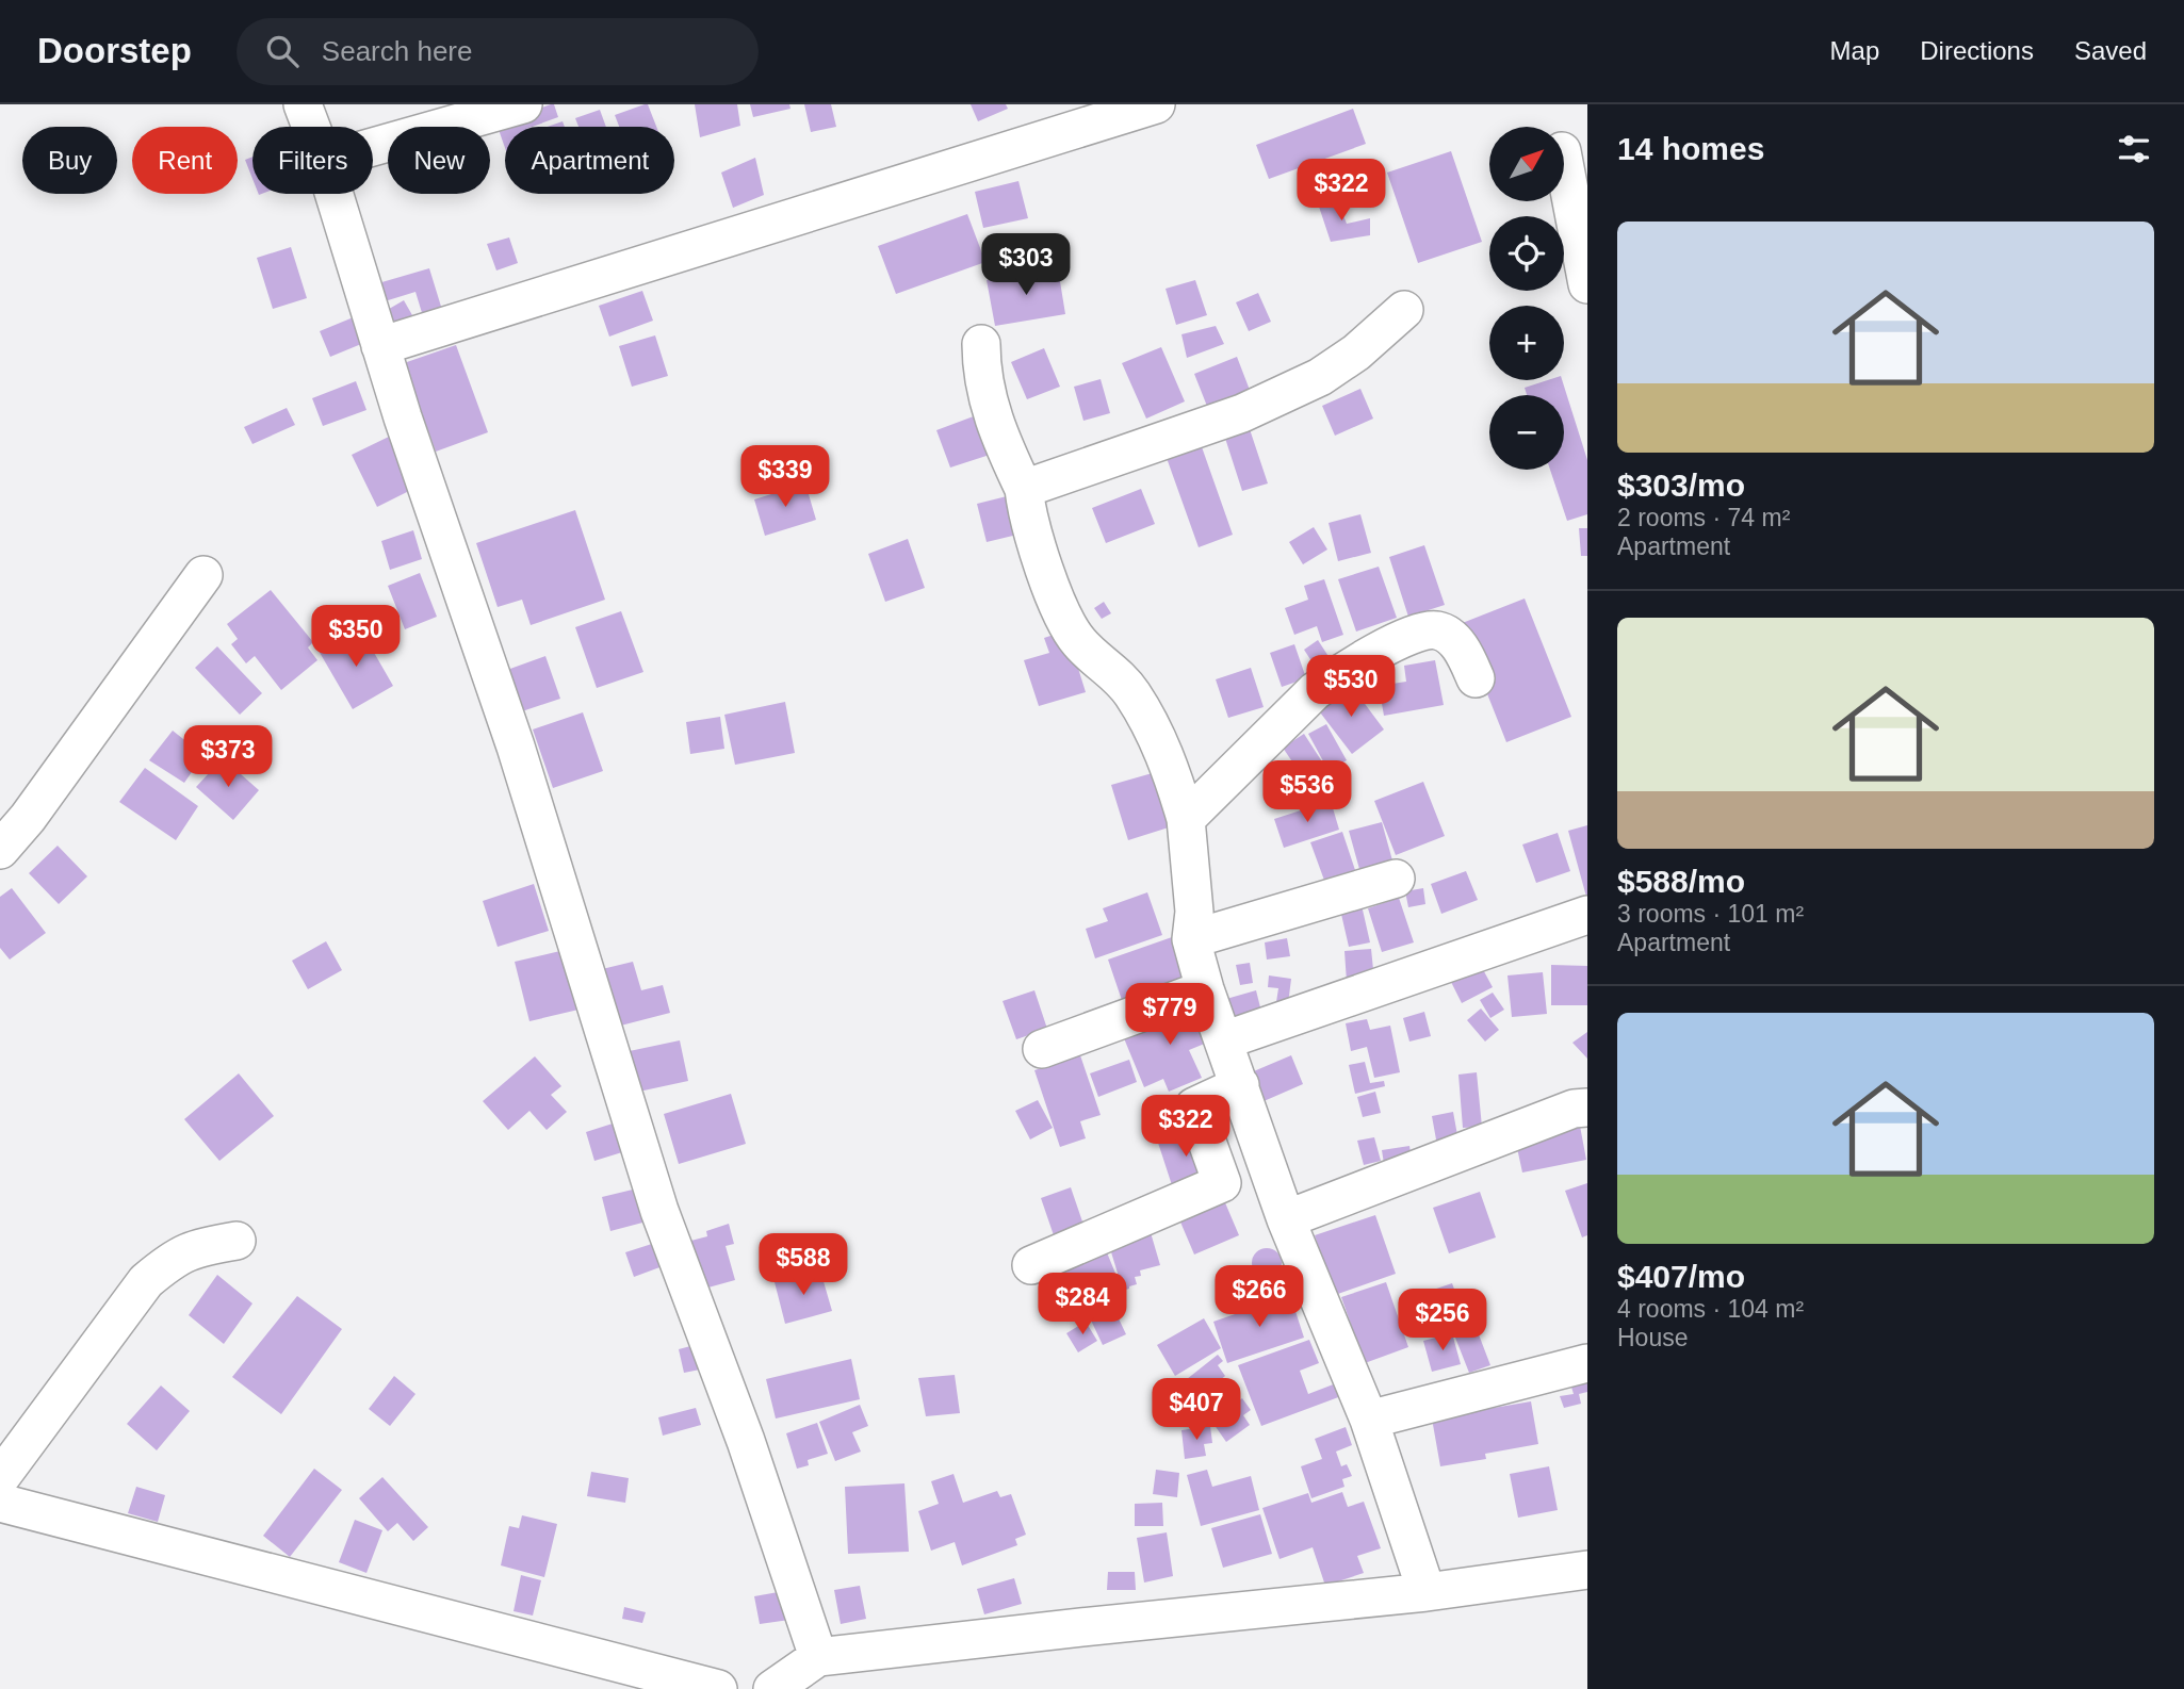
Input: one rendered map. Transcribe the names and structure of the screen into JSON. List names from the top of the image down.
{
  "north": "top right",
  "page": {
    "header": "Doorstep",
    "search": "Search here",
    "nav": ["Map", "Directions", "Saved"],
    "heading": "14 homes",
    "map_buttons": ["+", "−"],
    "chip": [
      "Buy",
      "Rent",
      "Filters",
      "New",
      "Apartment"
    ],
    "price": [
      "$322",
      "$303",
      "$339",
      "$350",
      "$530",
      "$373",
      "$536",
      "$779",
      "$322",
      "$588",
      "$266",
      "$284",
      "$256",
      "$407"
    ],
    "list": [
      {
        "name": "$303/mo",
        "note": "2 rooms · 74 m² · Apartment"
      },
      {
        "name": "$588/mo",
        "note": "3 rooms · 101 m² · Apartment"
      },
      {
        "name": "$407/mo",
        "note": "4 rooms · 104 m² · House"
      }
    ]
  }
}
